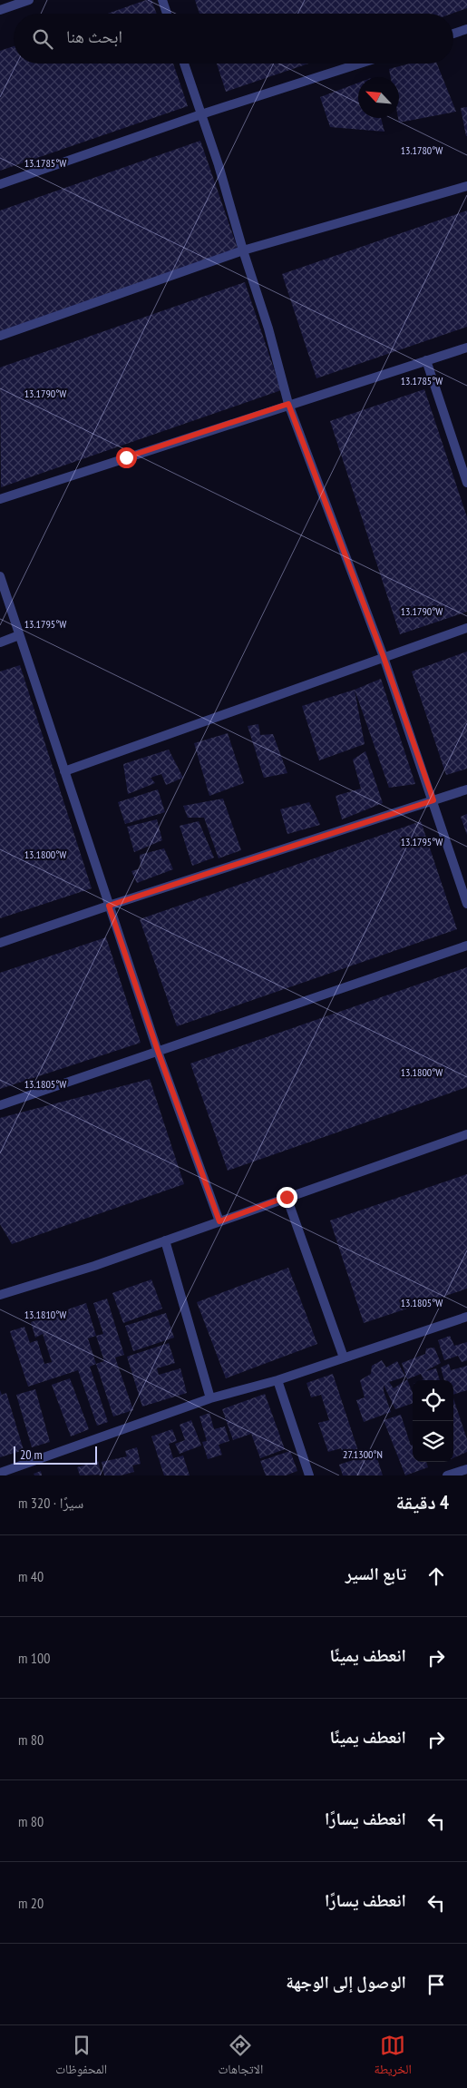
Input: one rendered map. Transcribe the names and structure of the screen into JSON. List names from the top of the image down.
{
  "scale_bar": "20 m",
  "north": "top left",
  "page": {
    "search": "ابحث هنا",
    "scale": "20 m",
    "heading": ["4 دقيقة", "سيرًا · 320 m"],
    "list": [
      ["تابع السير", "40 m"],
      ["انعطف يمينًا", "100 m"],
      ["انعطف يمينًا", "80 m"],
      ["انعطف يسارًا", "80 m"],
      ["انعطف يسارًا", "20 m"],
      "الوصول إلى الوجهة"
    ],
    "nav": ["الخريطة", "الاتجاهات", "المحفوظات"]
  },
  "coordinates": [
    "13.1780°W",
    "13.1785°W",
    "13.1790°W",
    "13.1795°W",
    "13.1800°W",
    "13.1805°W",
    "13.1810°W",
    "27.1300°N"
  ]
}
